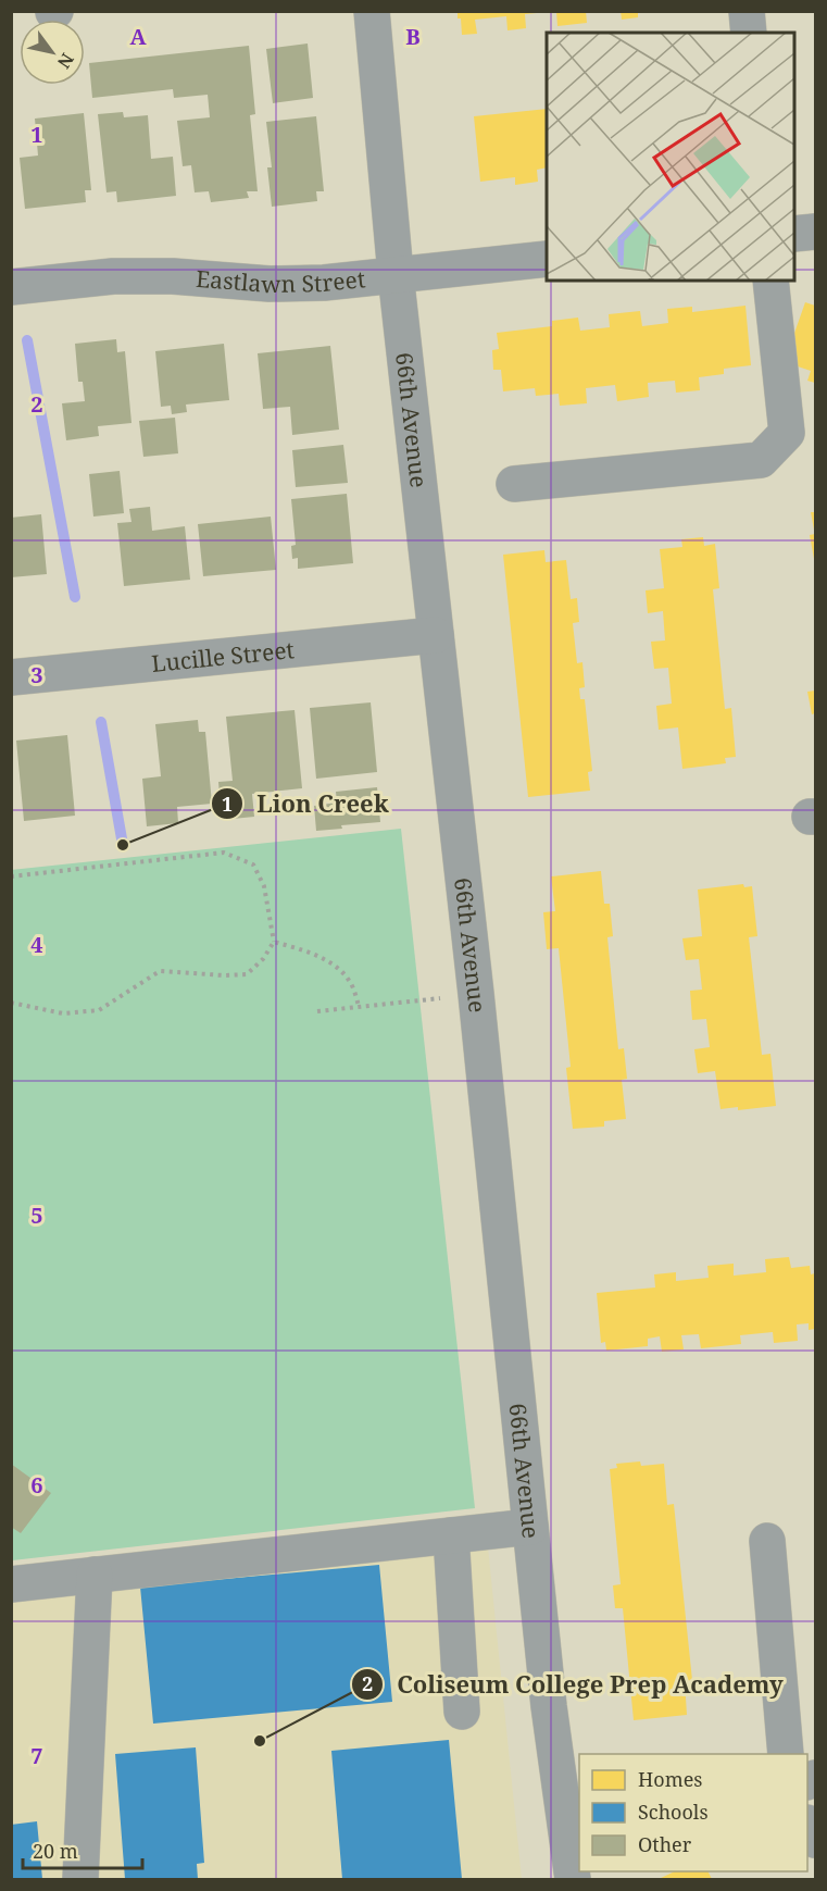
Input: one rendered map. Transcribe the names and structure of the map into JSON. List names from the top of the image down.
{
  "streets": {
    "street": ["Eastlawn Street", "66th Avenue", "Lucille Street"]
  },
  "crossings": [
    ["Eastlawn Street", "66th Avenue"],
    ["66th Avenue", "Lucille Street"]
  ],
  "places": ["Lion Creek", "Coliseum College Prep Academy"],
  "legend": ["Homes", "Schools", "Other"],
  "scale_bar": "20 m",
  "north": "bottom right",
  "grid": {
    "columns": ["A", "B"],
    "rows": [
      "1",
      "2",
      "3",
      "4",
      "5",
      "6",
      "7"
    ]
  }
}
